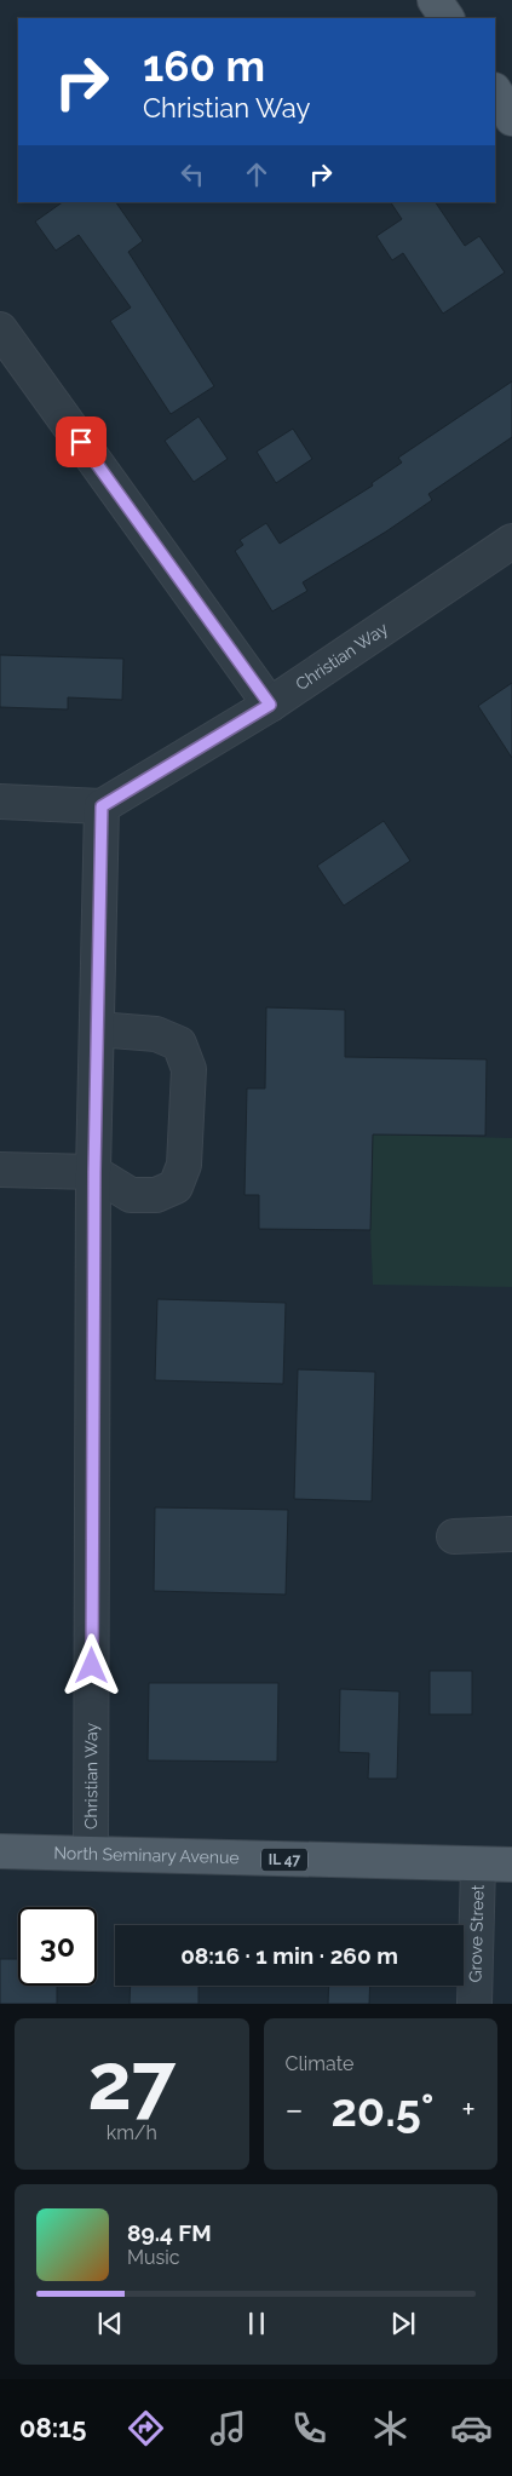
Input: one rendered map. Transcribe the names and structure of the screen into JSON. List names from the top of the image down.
{
  "streets": {
    "main road": ["North Seminary Avenue", "IL 47"],
    "street": ["Christian Way", "Grove Street"]
  },
  "crossings": [
    ["Christian Way", "North Seminary Avenue"],
    ["North Seminary Avenue", "Grove Street"]
  ],
  "page": {
    "turn": ["160 m", "Christian Way"],
    "limit": "30",
    "trip": "08:16 · 1 min · 260 m",
    "tile": [
      ["27", "km/h"],
      "Climate"
    ],
    "heat": ["−", "20.5°", "+"],
    "song": ["89.4 FM", "Music"],
    "tabs": "08:15"
  }
}
